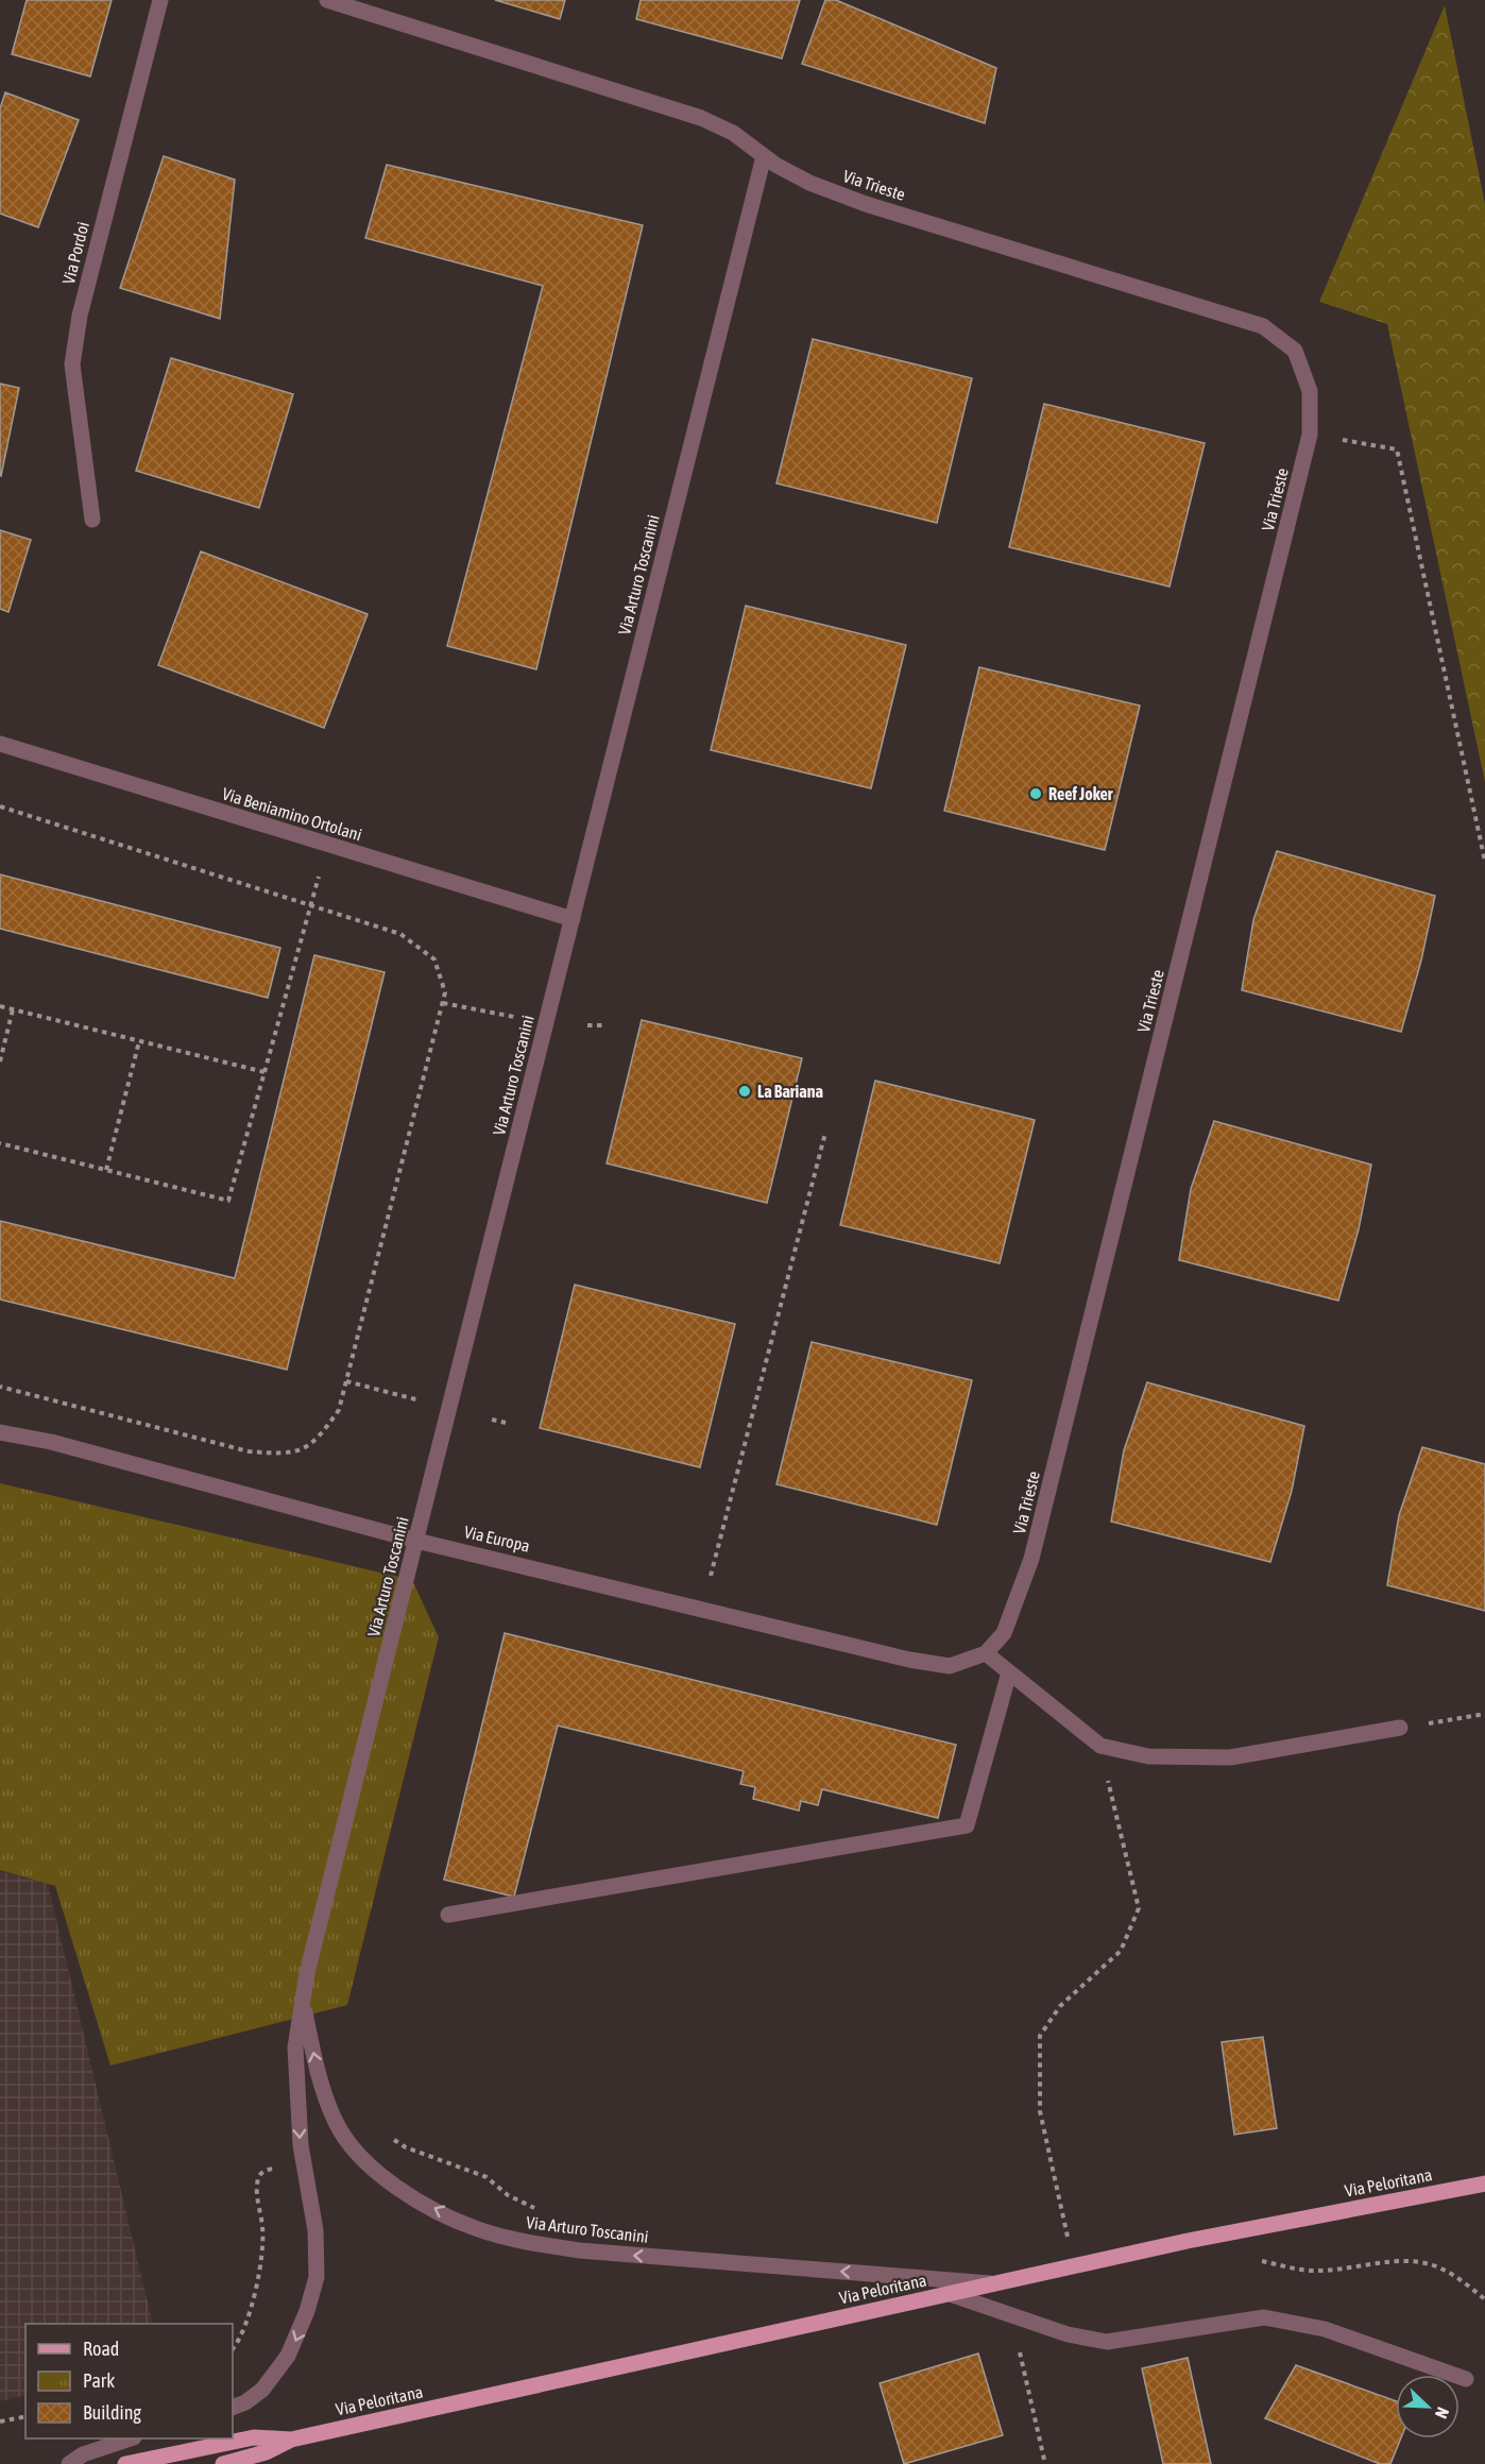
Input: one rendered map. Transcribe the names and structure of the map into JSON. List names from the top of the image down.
{
  "streets": {
    "main road": ["Via Peloritana"],
    "street": [
      "Via Trieste",
      "Via Pordoi",
      "Via Arturo Toscanini",
      "Via Beniamino Ortolani",
      "Via Europa"
    ]
  },
  "crossings": [
    ["Via Trieste", "Via Arturo Toscanini"],
    ["Via Trieste", "Via Europa"],
    ["Via Arturo Toscanini", "Via Beniamino Ortolani"],
    ["Via Arturo Toscanini", "Via Europa"],
    ["Via Arturo Toscanini", "Via Peloritana"]
  ],
  "places": ["Reef Joker", "La Bariana"],
  "legend": ["Road", "Park", "Building"],
  "north": "bottom right"
}
